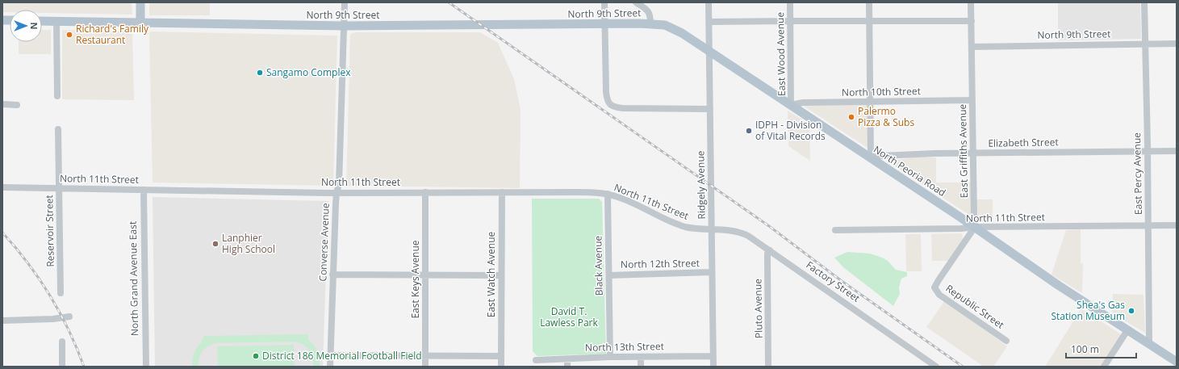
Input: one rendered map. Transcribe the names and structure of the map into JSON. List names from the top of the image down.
{
  "streets": {
    "main road": ["North 9th Street", "North Peoria Road"],
    "street": [
      "East Wood Avenue",
      "North 10th Street",
      "Elizabeth Street",
      "East Griffiths Avenue",
      "East Percy Avenue",
      "North 11th Street",
      "Ridgely Avenue",
      "Reservoir Street",
      "Converse Avenue",
      "North 12th Street",
      "Black Avenue",
      "East Watch Avenue",
      "North Grand Avenue East",
      "East Keys Avenue",
      "Factory Street",
      "Republic Street",
      "Pluto Avenue",
      "North 13th Street"
    ]
  },
  "crossings": [
    ["North 9th Street", "East Griffiths Avenue"],
    ["North 9th Street", "North Peoria Road"],
    ["North 9th Street", "East Percy Avenue"],
    ["North 9th Street", "Converse Avenue"],
    ["East Wood Avenue", "North 10th Street"],
    ["East Wood Avenue", "North Peoria Road"],
    ["North 10th Street", "East Griffiths Avenue"],
    ["North 10th Street", "North Peoria Road"],
    ["Elizabeth Street", "East Griffiths Avenue"],
    ["Elizabeth Street", "North Peoria Road"],
    ["Elizabeth Street", "East Percy Avenue"],
    ["East Griffiths Avenue", "North Peoria Road"],
    ["East Griffiths Avenue", "North 11th Street"],
    ["East Griffiths Avenue", "Republic Street"],
    ["North Peoria Road", "East Percy Avenue"],
    ["North Peoria Road", "North 11th Street"],
    ["North Peoria Road", "Ridgely Avenue"],
    ["North Peoria Road", "Republic Street"],
    ["East Percy Avenue", "North 11th Street"],
    ["North 11th Street", "Ridgely Avenue"],
    ["North 11th Street", "Reservoir Street"],
    ["North 11th Street", "Converse Avenue"],
    ["North 11th Street", "Black Avenue"],
    ["North 11th Street", "East Watch Avenue"],
    ["North 11th Street", "North Grand Avenue East"],
    ["North 11th Street", "East Keys Avenue"],
    ["North 11th Street", "Factory Street"],
    ["North 11th Street", "Republic Street"],
    ["Ridgely Avenue", "North 12th Street"],
    ["Ridgely Avenue", "Factory Street"],
    ["Ridgely Avenue", "North 13th Street"],
    ["North 12th Street", "Black Avenue"],
    ["Black Avenue", "North 13th Street"],
    ["Factory Street", "Pluto Avenue"]
  ],
  "parks": ["David T. Lawless Park"],
  "places": [
    "Richard's Family Restaurant",
    "Sangamo Complex",
    "Palermo Pizza & Subs",
    "IDPH - Division of Vital Records",
    "Lanphier High School",
    "Shea's Gas Station Museum",
    "District 186 Memorial Football Field"
  ],
  "scale_bar": "100 m",
  "north": "right"
}
